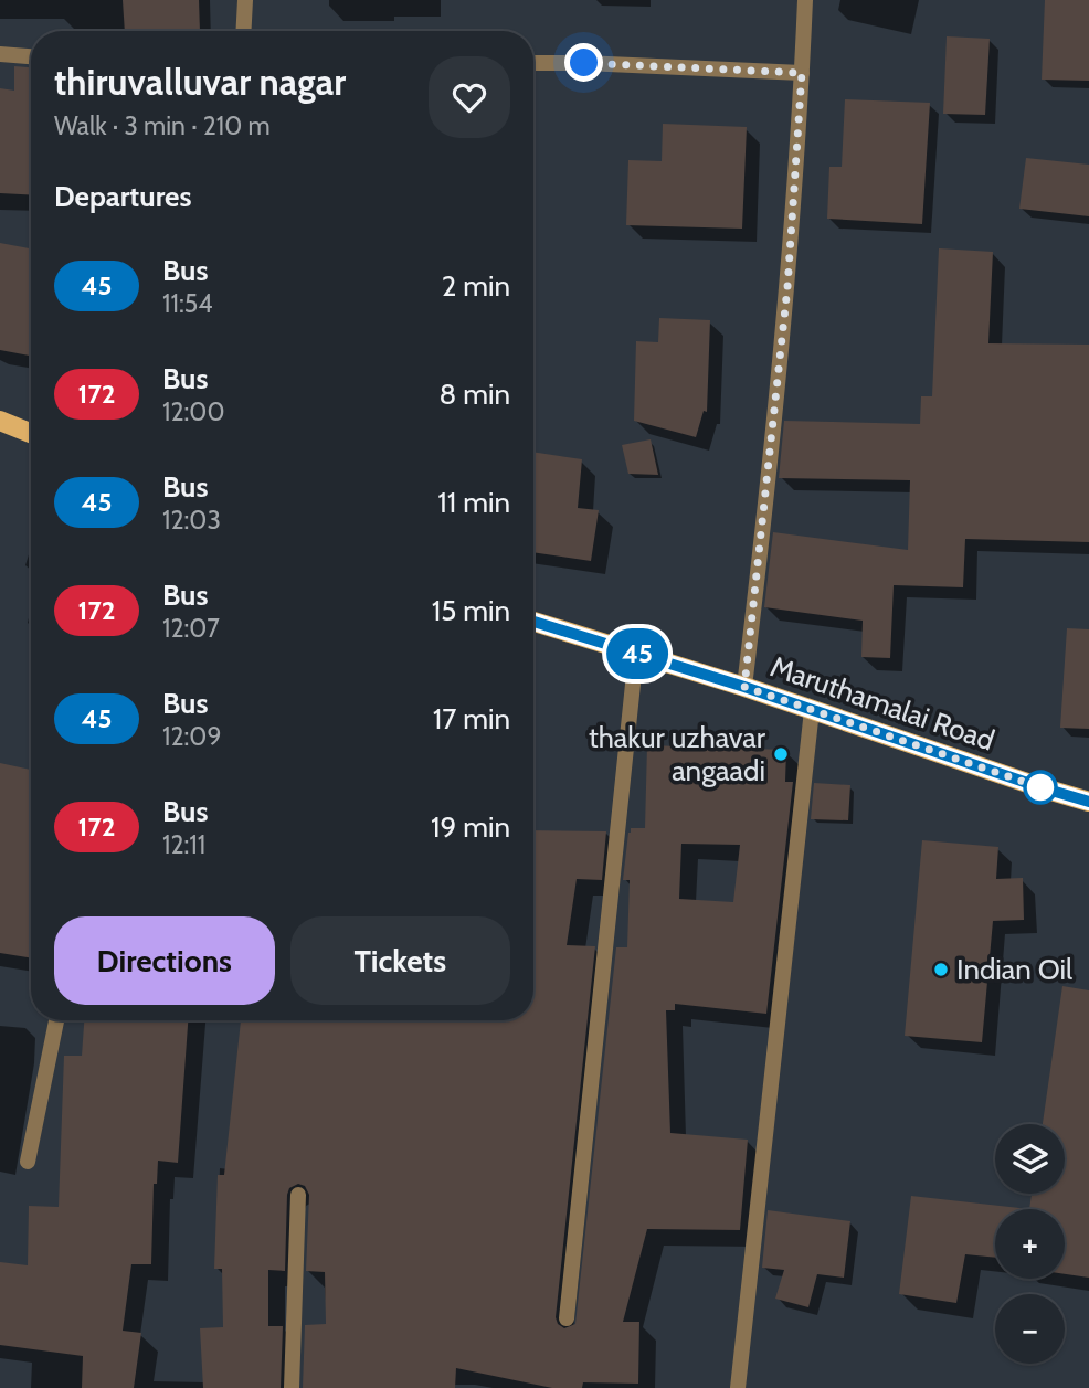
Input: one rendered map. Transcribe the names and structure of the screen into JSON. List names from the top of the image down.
{
  "streets": {
    "main road": ["Maruthamalai Road"]
  },
  "places": ["thakur uzhavar angaadi", "Indian Oil"],
  "lines": ["bus line 45"],
  "page": {
    "on_map": "45",
    "heading": [
      ["thiruvalluvar nagar", "Walk · 3 min · 210 m"],
      "Departures"
    ],
    "list": [
      {
        "mark": "45",
        "name": "Bus",
        "note": "11:54",
        "value": "2 min"
      },
      {
        "mark": "172",
        "name": "Bus",
        "note": "12:00",
        "value": "8 min"
      },
      {
        "mark": "45",
        "name": "Bus",
        "note": "12:03",
        "value": "11 min"
      },
      {
        "mark": "172",
        "name": "Bus",
        "note": "12:07",
        "value": "15 min"
      },
      {
        "mark": "45",
        "name": "Bus",
        "note": "12:09",
        "value": "17 min"
      },
      {
        "mark": "172",
        "name": "Bus",
        "note": "12:11",
        "value": "19 min"
      }
    ],
    "buttons": ["Directions", "Tickets"],
    "map_buttons": ["+", "−"]
  }
}
